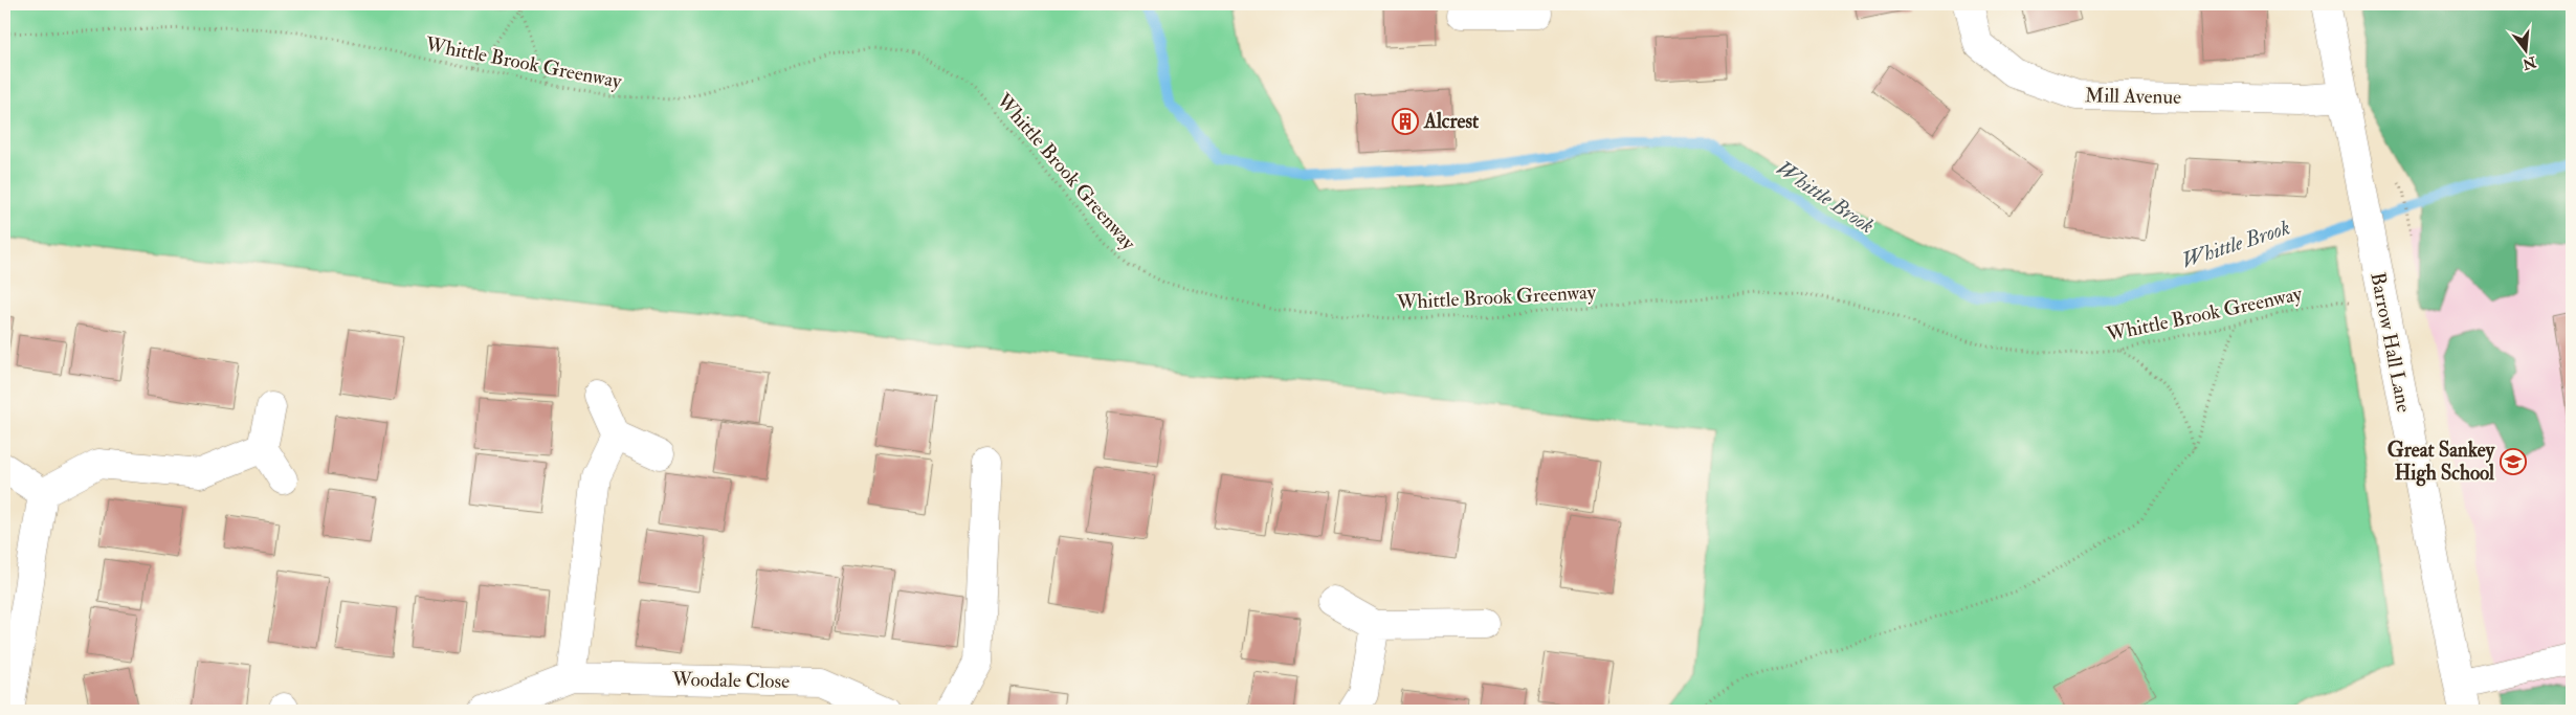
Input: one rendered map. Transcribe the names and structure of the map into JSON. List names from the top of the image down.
{
  "streets": {
    "street": ["Mill Avenue", "Barrow Hall Lane", "Woodale Close"],
    "path": ["Whittle Brook Greenway"]
  },
  "crossings": [
    ["Mill Avenue", "Barrow Hall Lane"]
  ],
  "water": ["Whittle Brook"],
  "places": {
    "building": ["Alcrest"],
    "school or university": ["Great Sankey High School"]
  },
  "north": "bottom"
}
